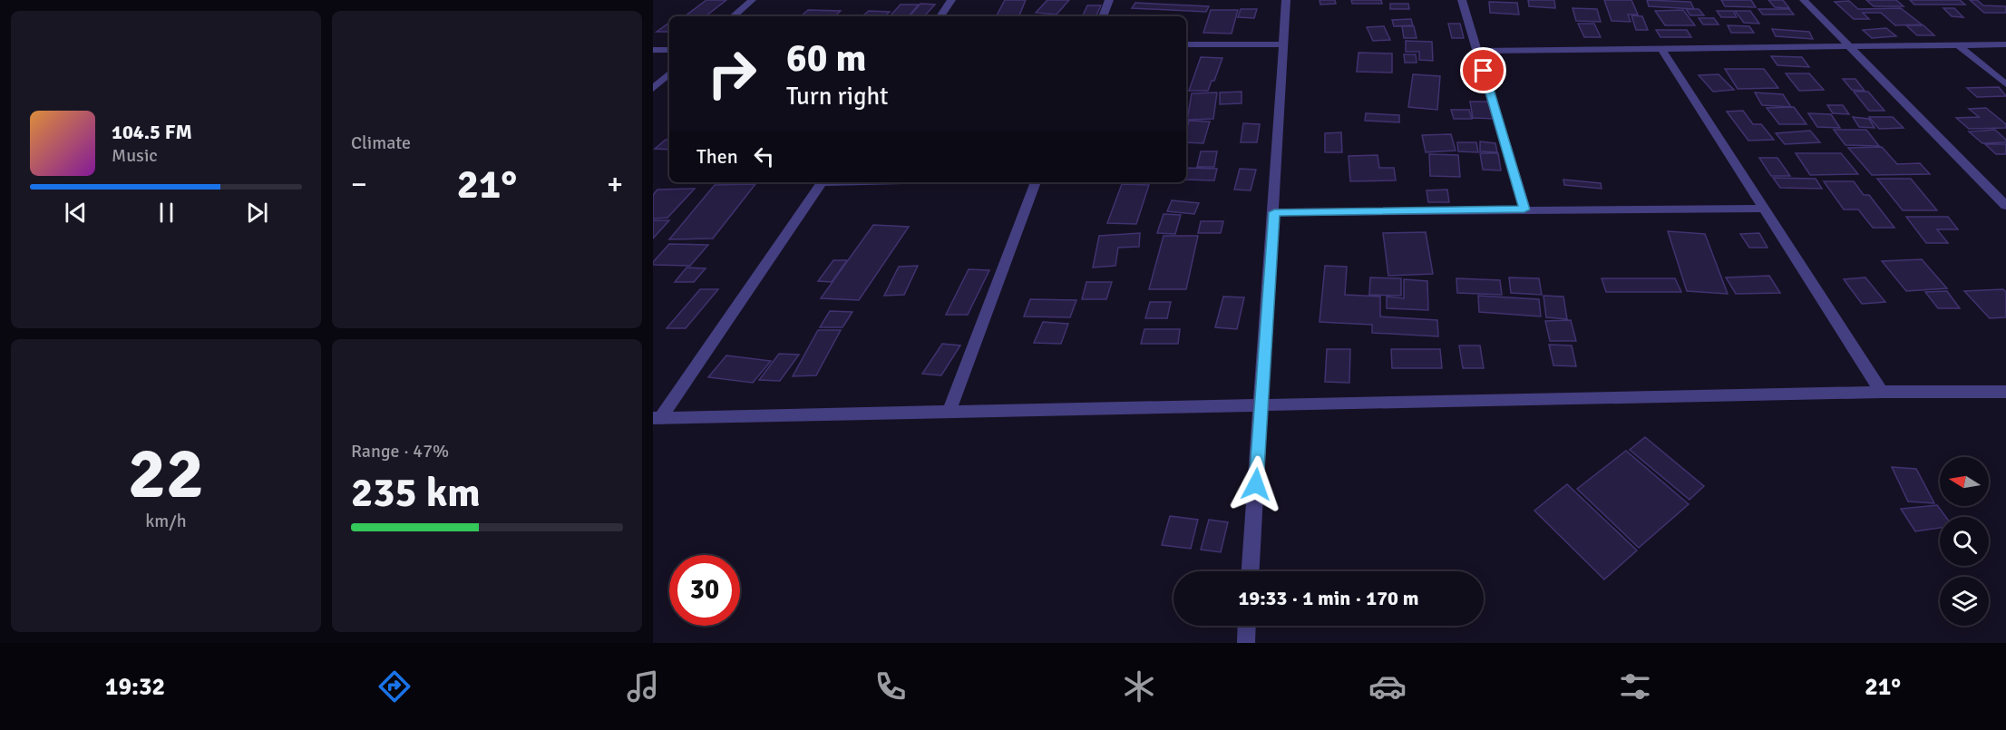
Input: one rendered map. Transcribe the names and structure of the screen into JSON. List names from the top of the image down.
{
  "north": "left",
  "page": {
    "tile": [
      "Climate",
      ["22", "km/h"],
      ["Range · 47%", "235 km"]
    ],
    "turn": ["60 m", "Turn right"],
    "song": ["104.5 FM", "Music"],
    "then": "Then",
    "heat": ["−", "21°", "+"],
    "limit": "30",
    "trip": "19:33 · 1 min · 170 m",
    "tabs": ["19:32", "21°"]
  }
}
